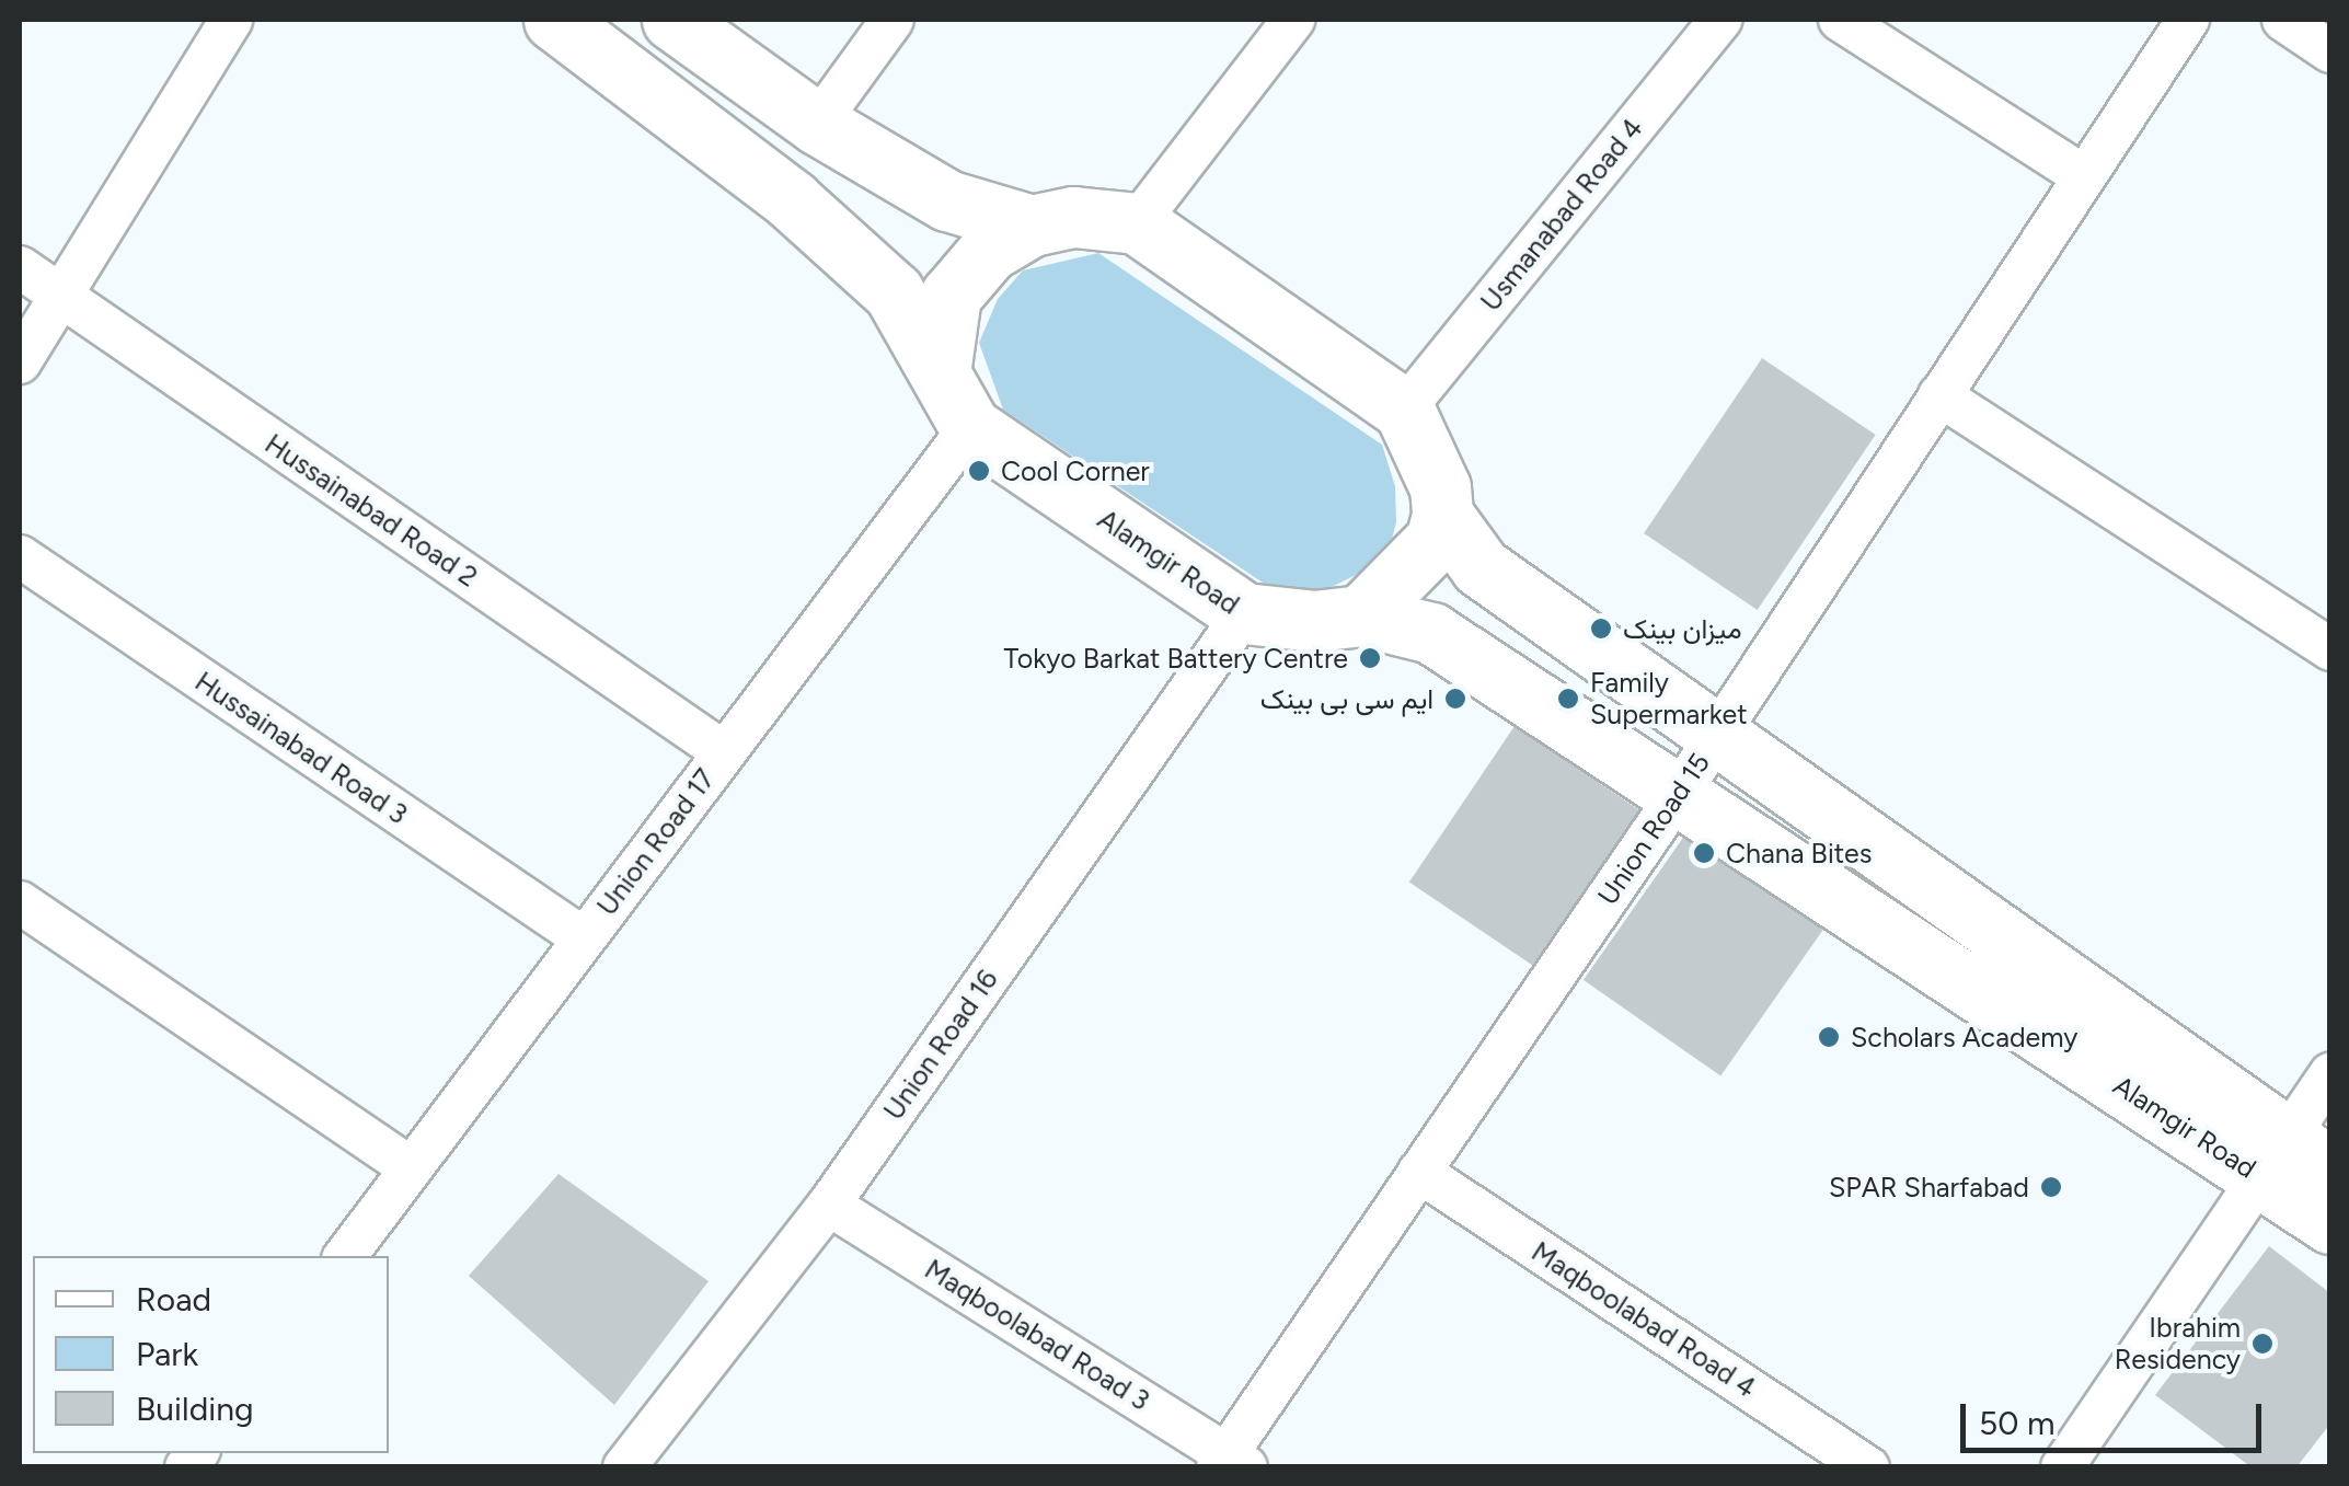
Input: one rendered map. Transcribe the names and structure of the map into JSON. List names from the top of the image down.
{
  "streets": {
    "street": [
      "Usmanabad Road 4",
      "Hussainabad Road 2",
      "Alamgir Road",
      "Hussainabad Road 3",
      "Union Road 15",
      "Union Road 17",
      "Union Road 16",
      "Maqboolabad Road 4",
      "Maqboolabad Road 3"
    ]
  },
  "crossings": [
    ["Usmanabad Road 4", "Alamgir Road"],
    ["Hussainabad Road 2", "Union Road 17"],
    ["Alamgir Road", "Union Road 15"],
    ["Alamgir Road", "Union Road 17"],
    ["Alamgir Road", "Union Road 16"],
    ["Hussainabad Road 3", "Union Road 17"],
    ["Union Road 15", "Maqboolabad Road 4"],
    ["Union Road 15", "Maqboolabad Road 3"],
    ["Union Road 16", "Maqboolabad Road 3"]
  ],
  "places": [
    "Cool Corner",
    "میزان بینک",
    "Tokyo Barkat Battery Centre",
    "ایم سی بی بینک",
    "Family Supermarket",
    "Chana Bites",
    "Scholars Academy",
    "SPAR Sharfabad",
    "Ibrahim Residency"
  ],
  "legend": ["Road", "Park", "Building"],
  "scale_bar": "50 m"
}
